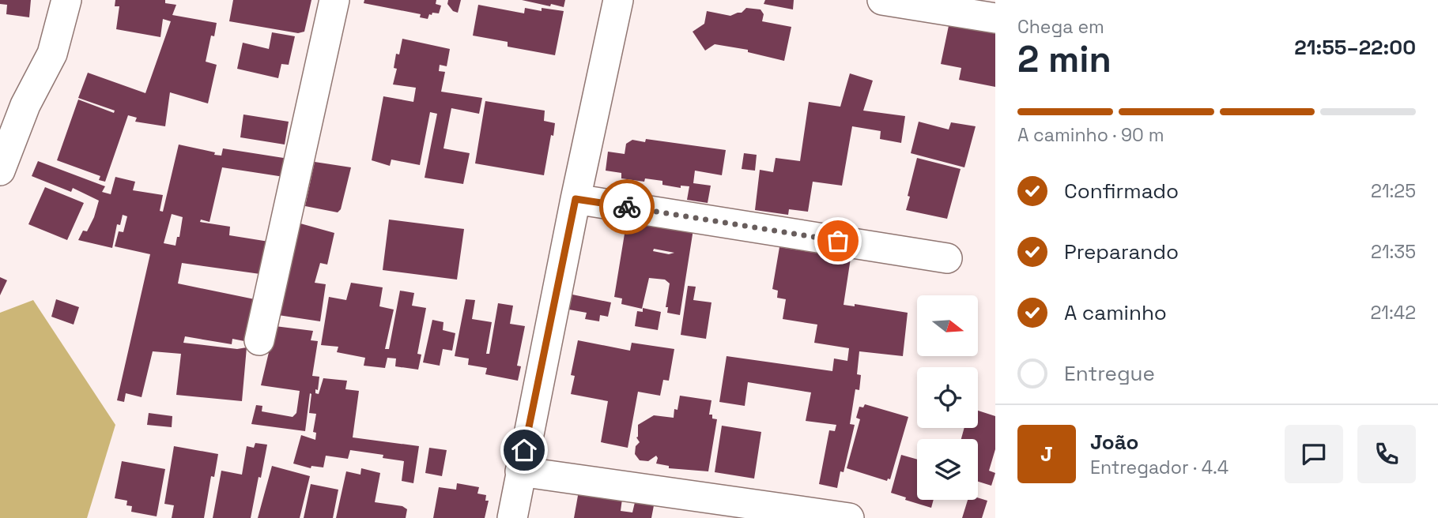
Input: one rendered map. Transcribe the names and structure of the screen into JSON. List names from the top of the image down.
{
  "north": "right",
  "page": {
    "heading": ["2 min", "Chega em", "21:55–22:00"],
    "panel": ["João", "Entregador · 4.4"],
    "bar": "A caminho · 90 m",
    "list": [
      ["Confirmado", "21:25"],
      ["Preparando", "21:35"],
      ["A caminho", "21:42"],
      "Entregue"
    ],
    "round": "J"
  }
}
